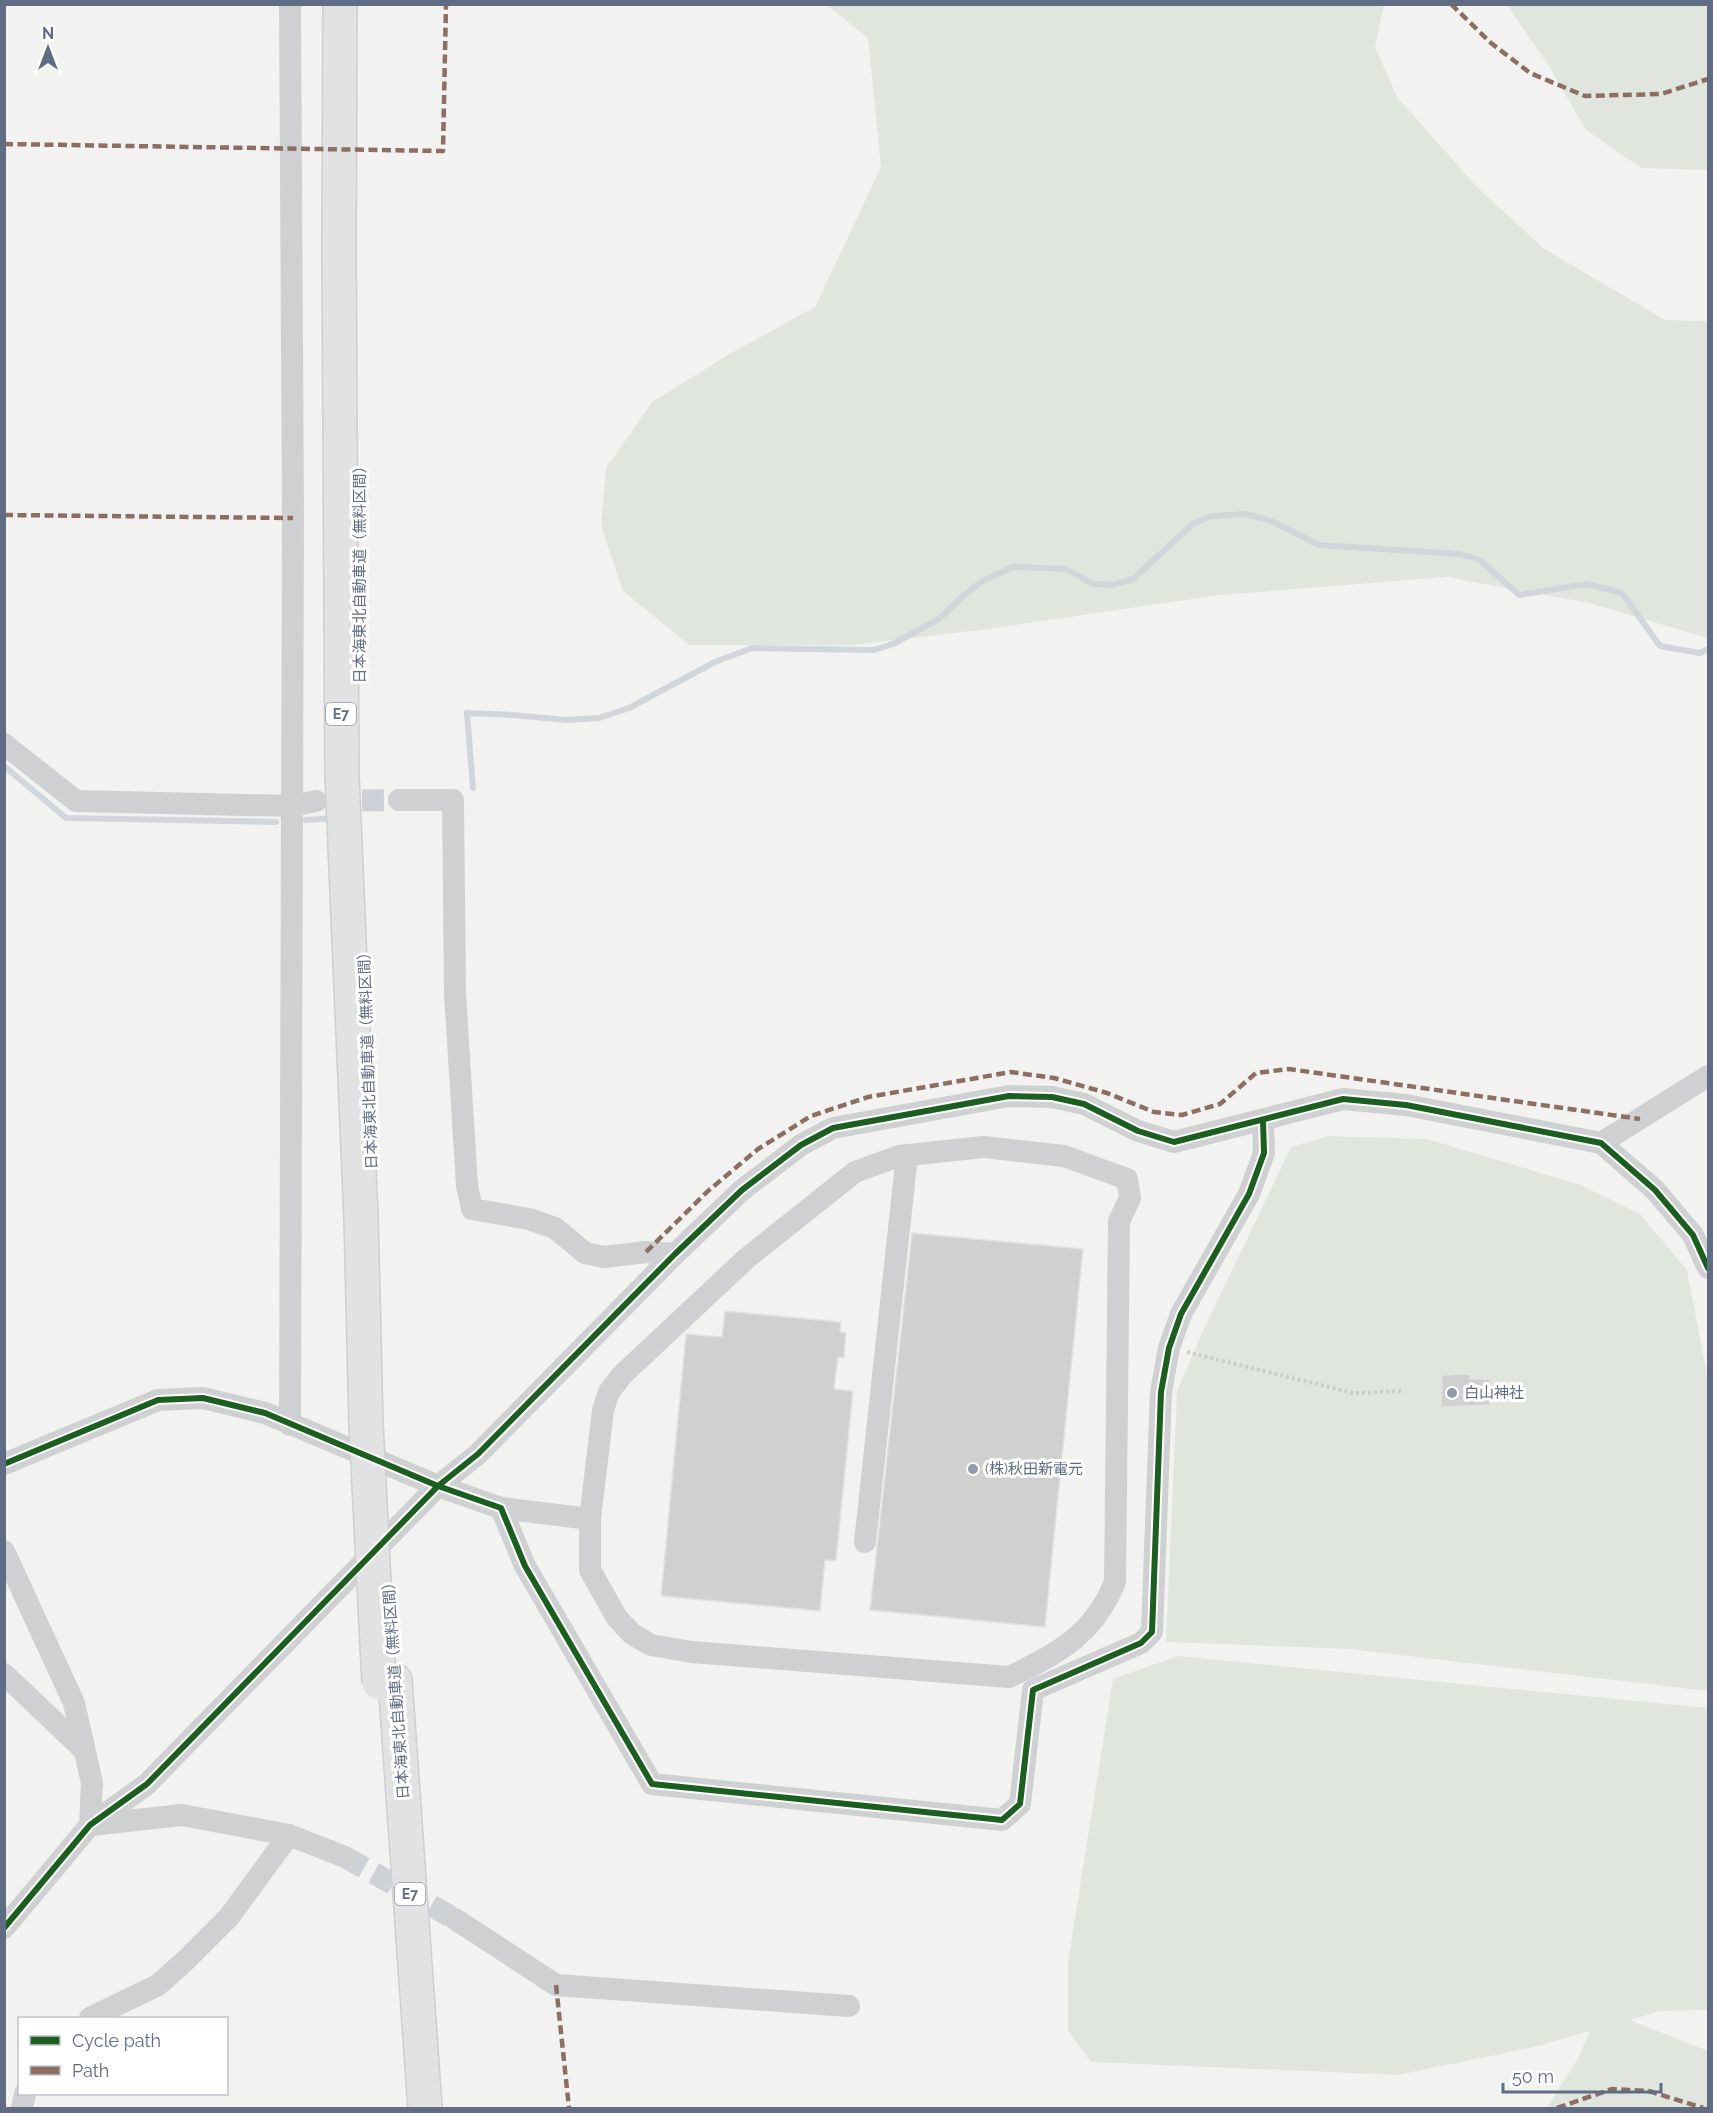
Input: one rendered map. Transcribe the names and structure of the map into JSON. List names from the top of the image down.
{
  "streets": {
    "highway": ["日本海東北自動車道（無料区間）", "E7"]
  },
  "places": ["白山神社", "(株)秋田新電元"],
  "legend": ["Cycle path", "Path"],
  "scale_bar": "50 m",
  "north": "top"
}
